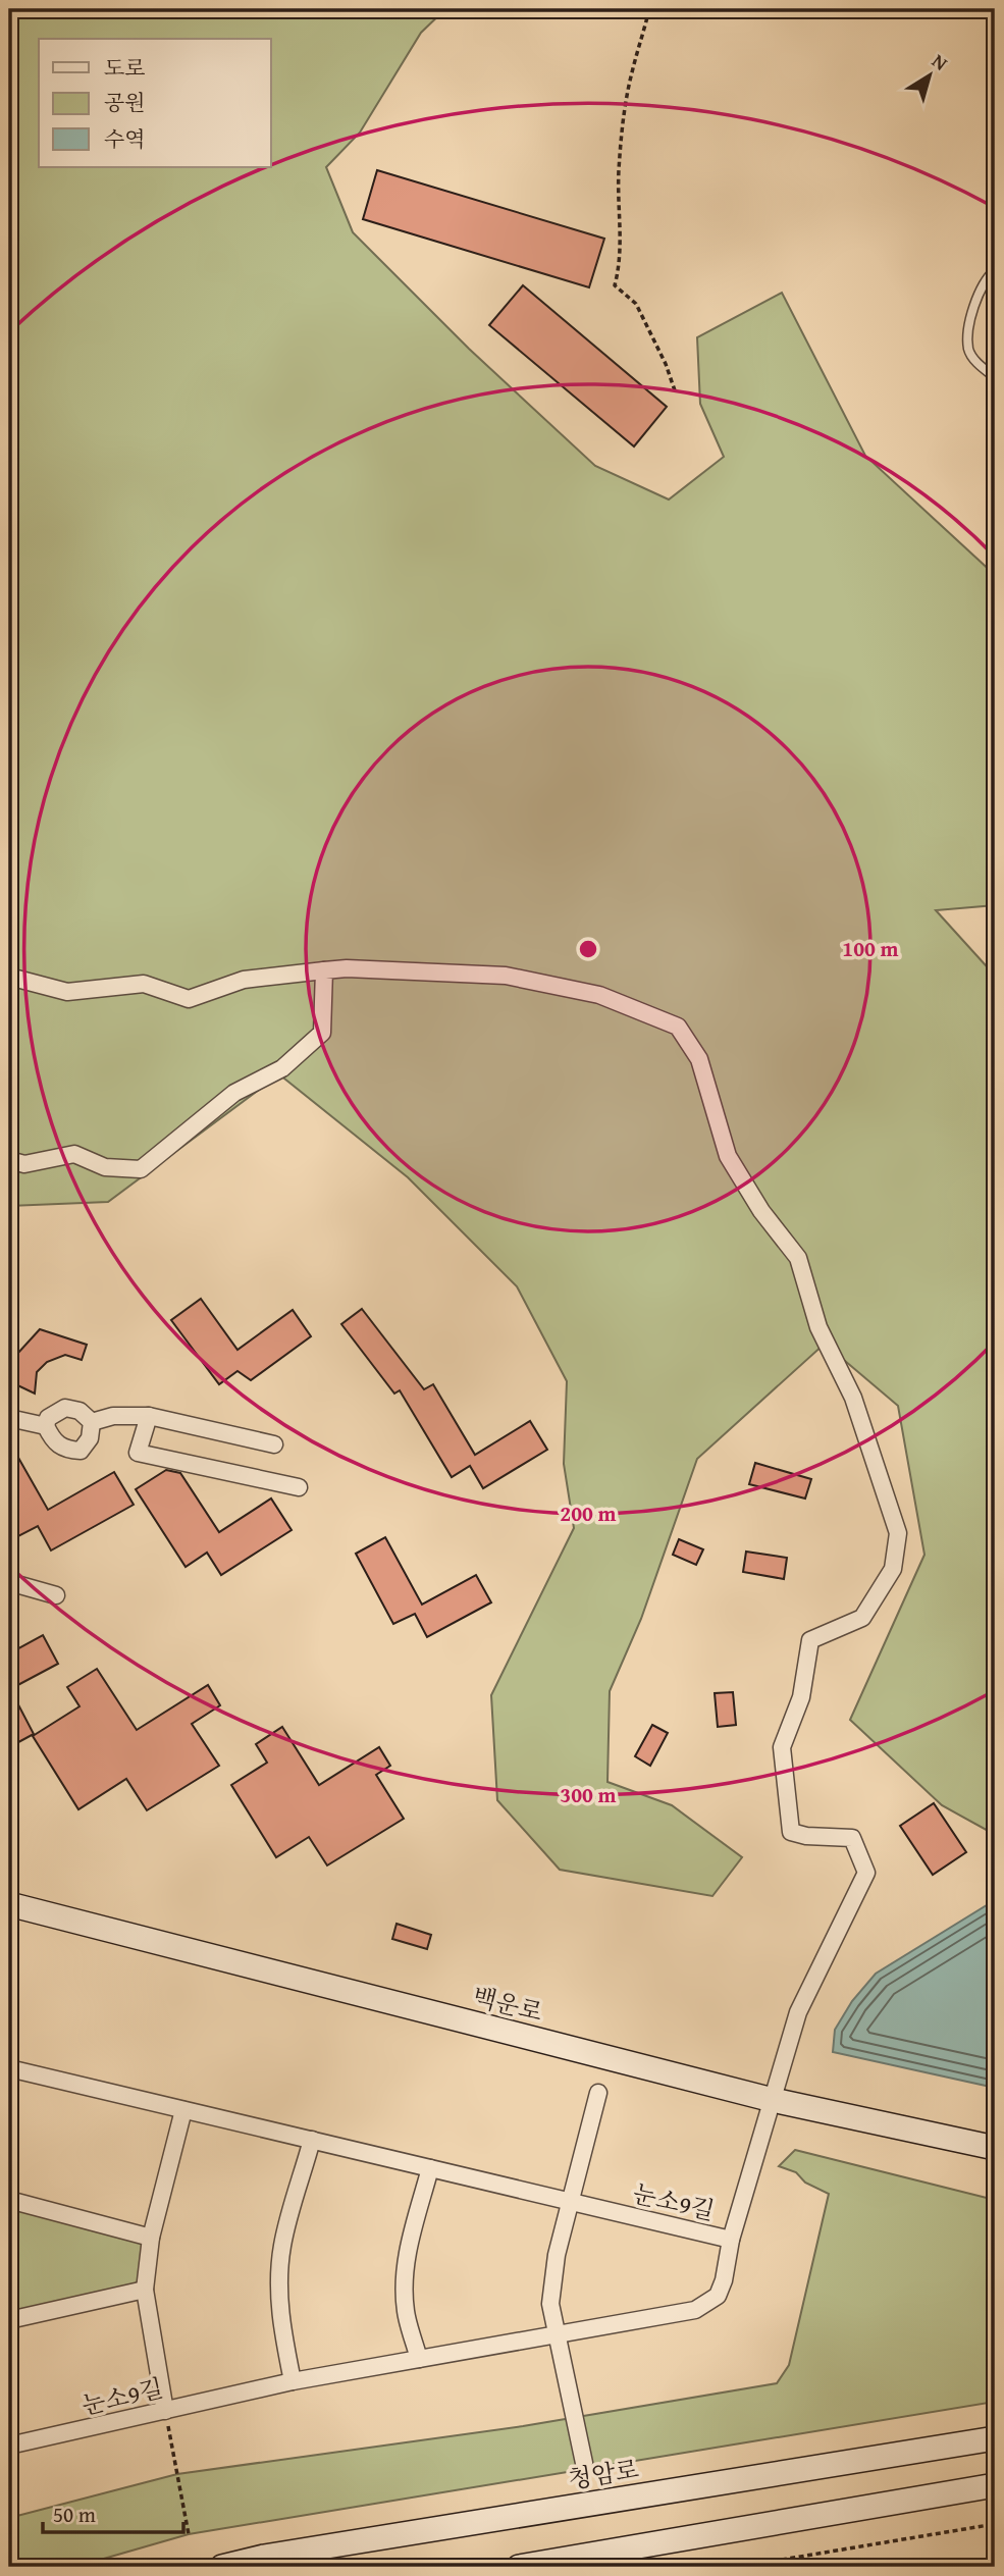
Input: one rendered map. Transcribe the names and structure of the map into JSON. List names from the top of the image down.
{
  "streets": {
    "main road": ["백운로", "청암로"],
    "street": ["눈소9길"]
  },
  "legend": ["도로", "공원", "수역"],
  "scale_bar": "50 m",
  "north": "top right",
  "rings": ["100 m", "200 m", "300 m"]
}
